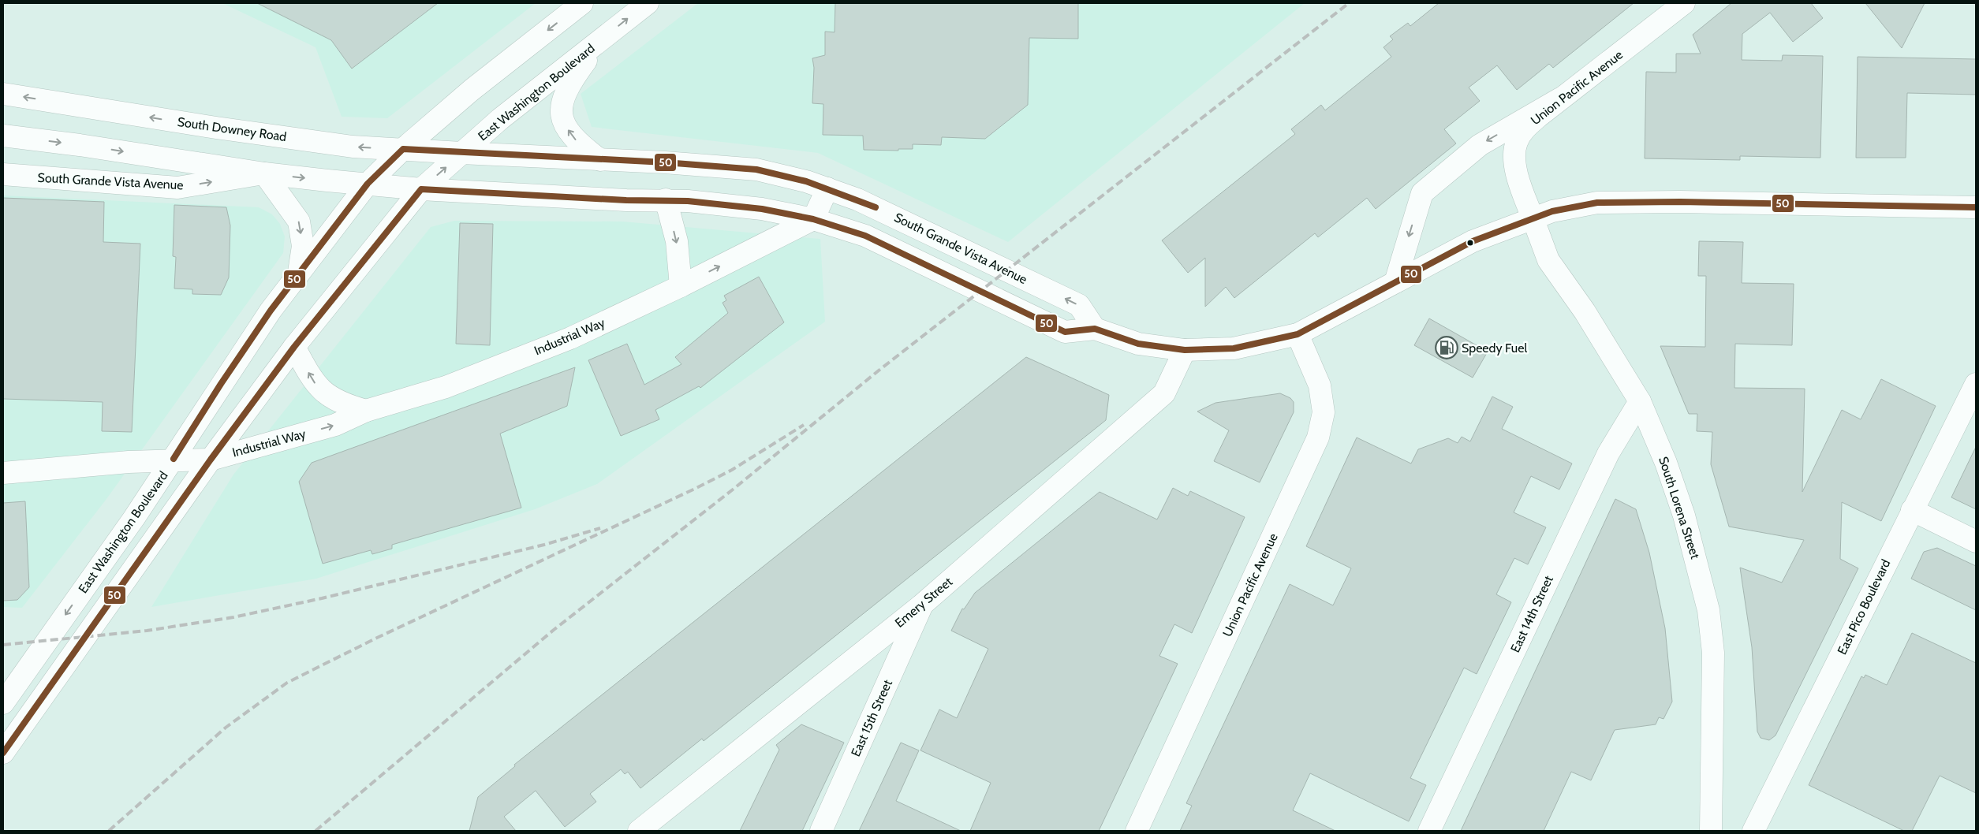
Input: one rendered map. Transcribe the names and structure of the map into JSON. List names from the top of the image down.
{
  "streets": {
    "main road": [
      "Union Pacific Avenue",
      "East Washington Boulevard",
      "South Downey Road",
      "South Grande Vista Avenue",
      "Industrial Way",
      "South Lorena Street",
      "Emery Street",
      "East Pico Boulevard",
      "East 14th Street",
      "East 15th Street"
    ]
  },
  "crossings": [
    ["Union Pacific Avenue", "South Lorena Street"],
    ["East Washington Boulevard", "South Downey Road"],
    ["East Washington Boulevard", "South Grande Vista Avenue"],
    ["East Washington Boulevard", "Industrial Way"],
    ["South Downey Road", "South Grande Vista Avenue"],
    ["South Lorena Street", "East 14th Street"],
    ["Emery Street", "East 15th Street"]
  ],
  "one_way": ["Industrial Way"],
  "places": {
    "fuel station": ["Speedy Fuel"]
  },
  "lines": ["transit line 50"]
}
